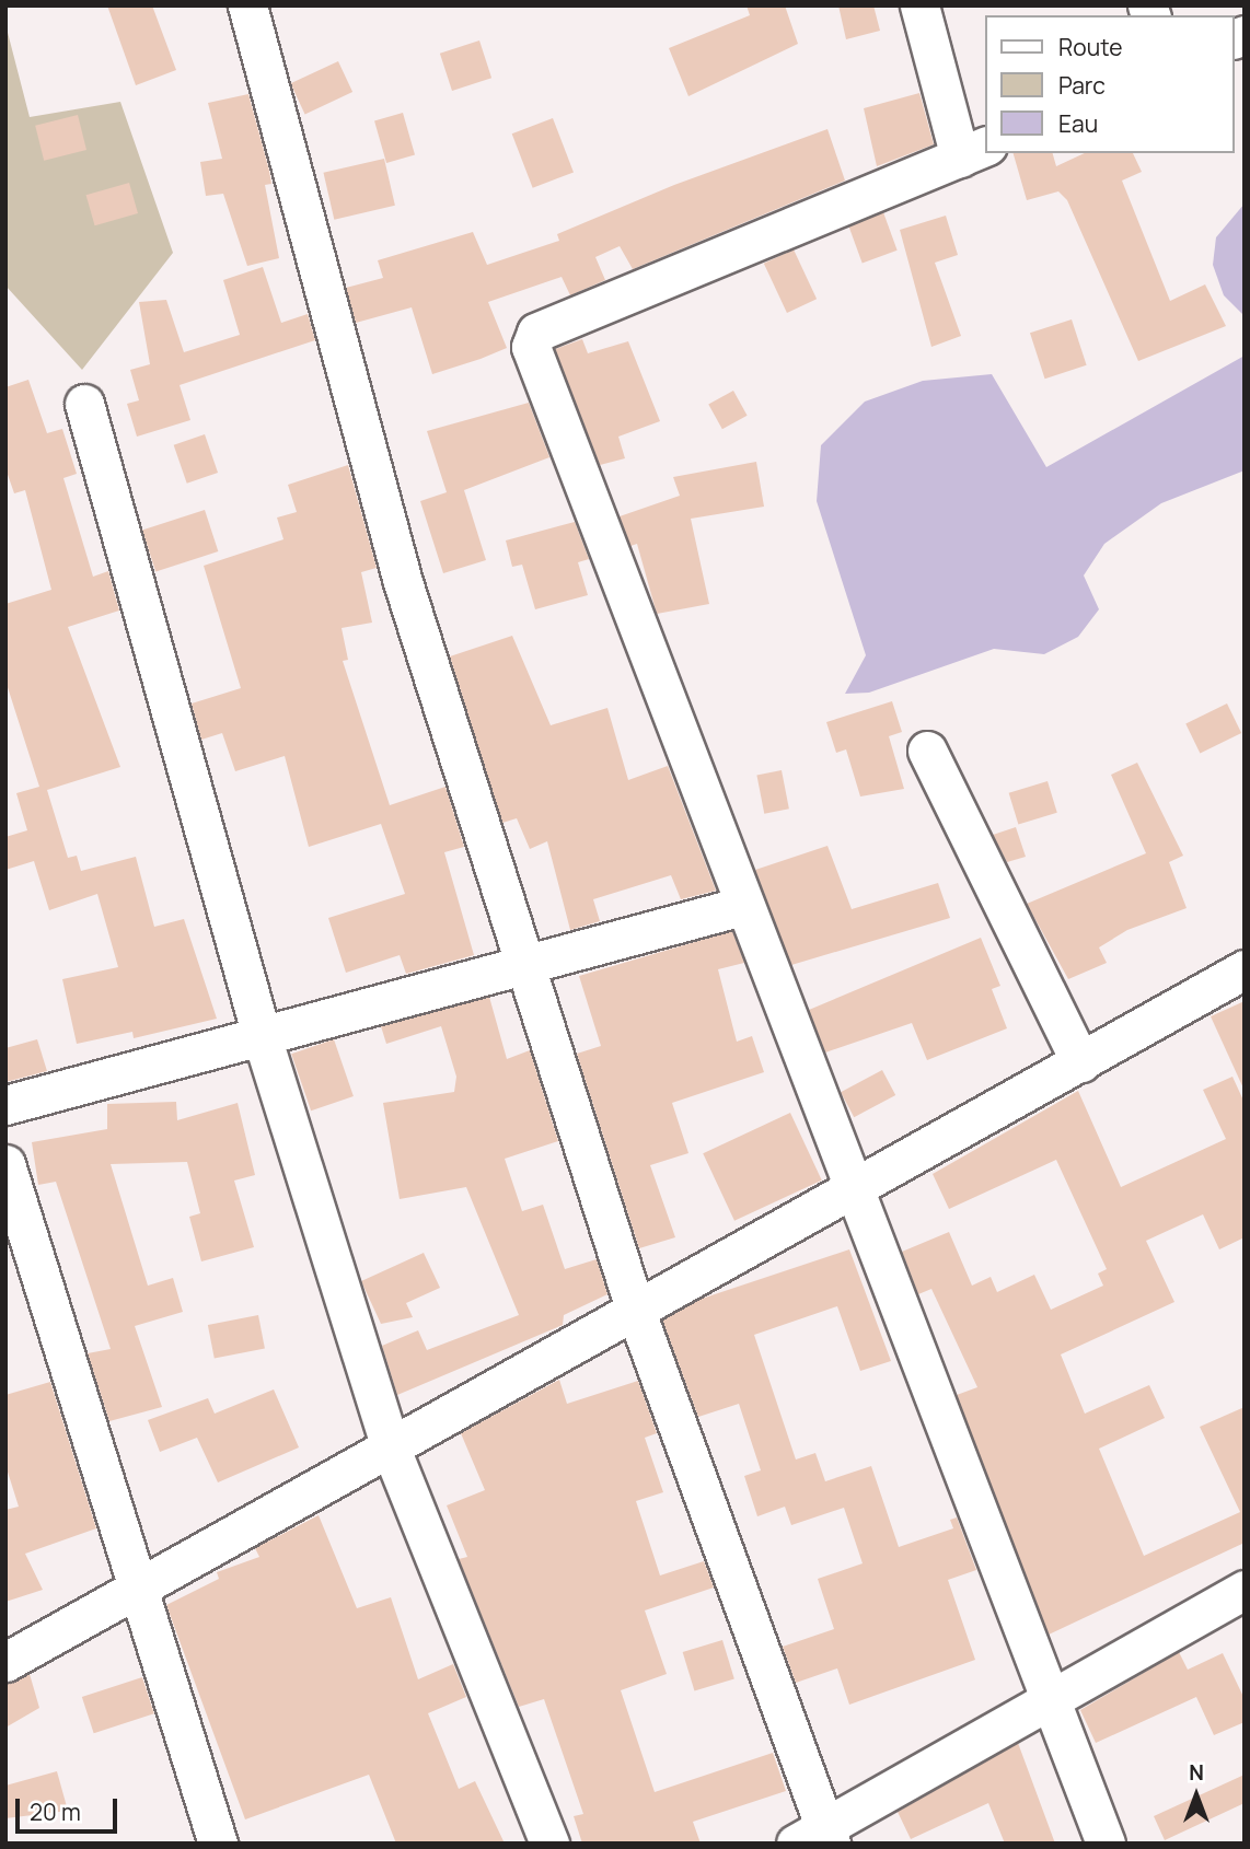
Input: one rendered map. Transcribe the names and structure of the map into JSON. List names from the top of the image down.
{
  "legend": ["Route", "Parc", "Eau"],
  "scale_bar": "20 m",
  "north": "top"
}
